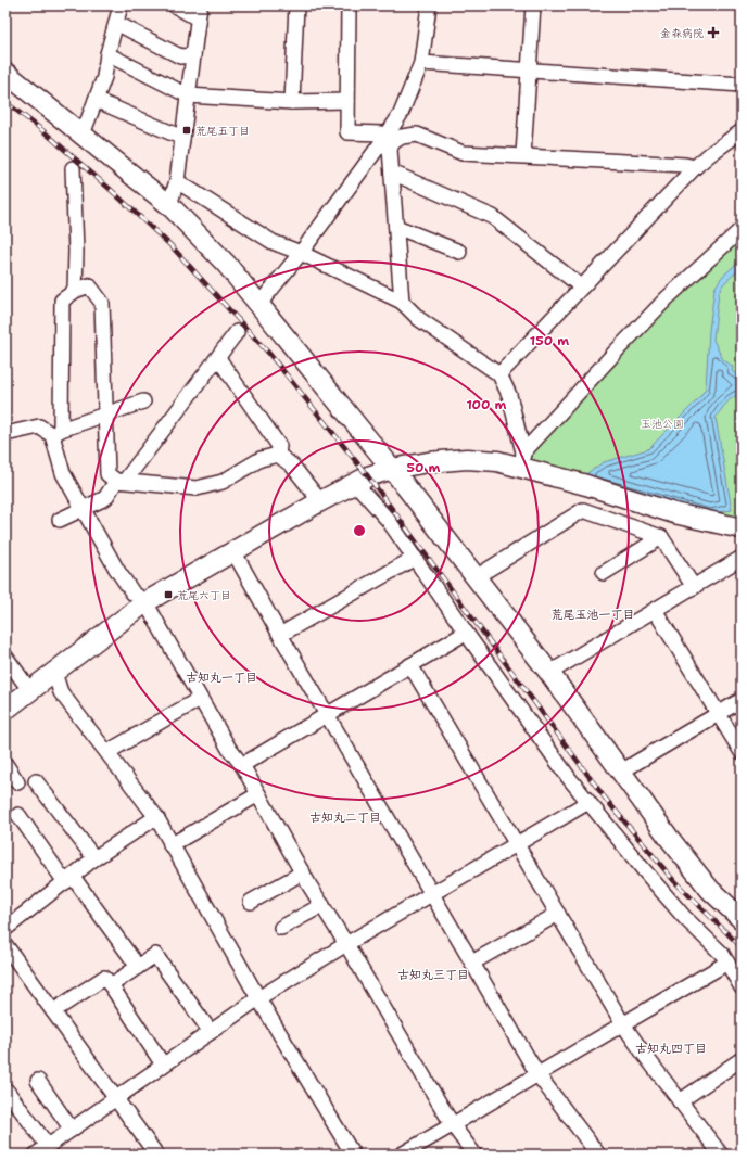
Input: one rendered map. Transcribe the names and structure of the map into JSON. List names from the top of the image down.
{
  "districts": [
    "荒尾玉池一丁目",
    "古知丸一丁目",
    "古知丸二丁目",
    "古知丸三丁目",
    "古知丸四丁目"
  ],
  "parks": ["玉池公園"],
  "places": {
    "health": ["金森病院"],
    "transit": ["荒尾五丁目", "荒尾六丁目"]
  },
  "rings": ["150 m", "100 m", "50 m"]
}
